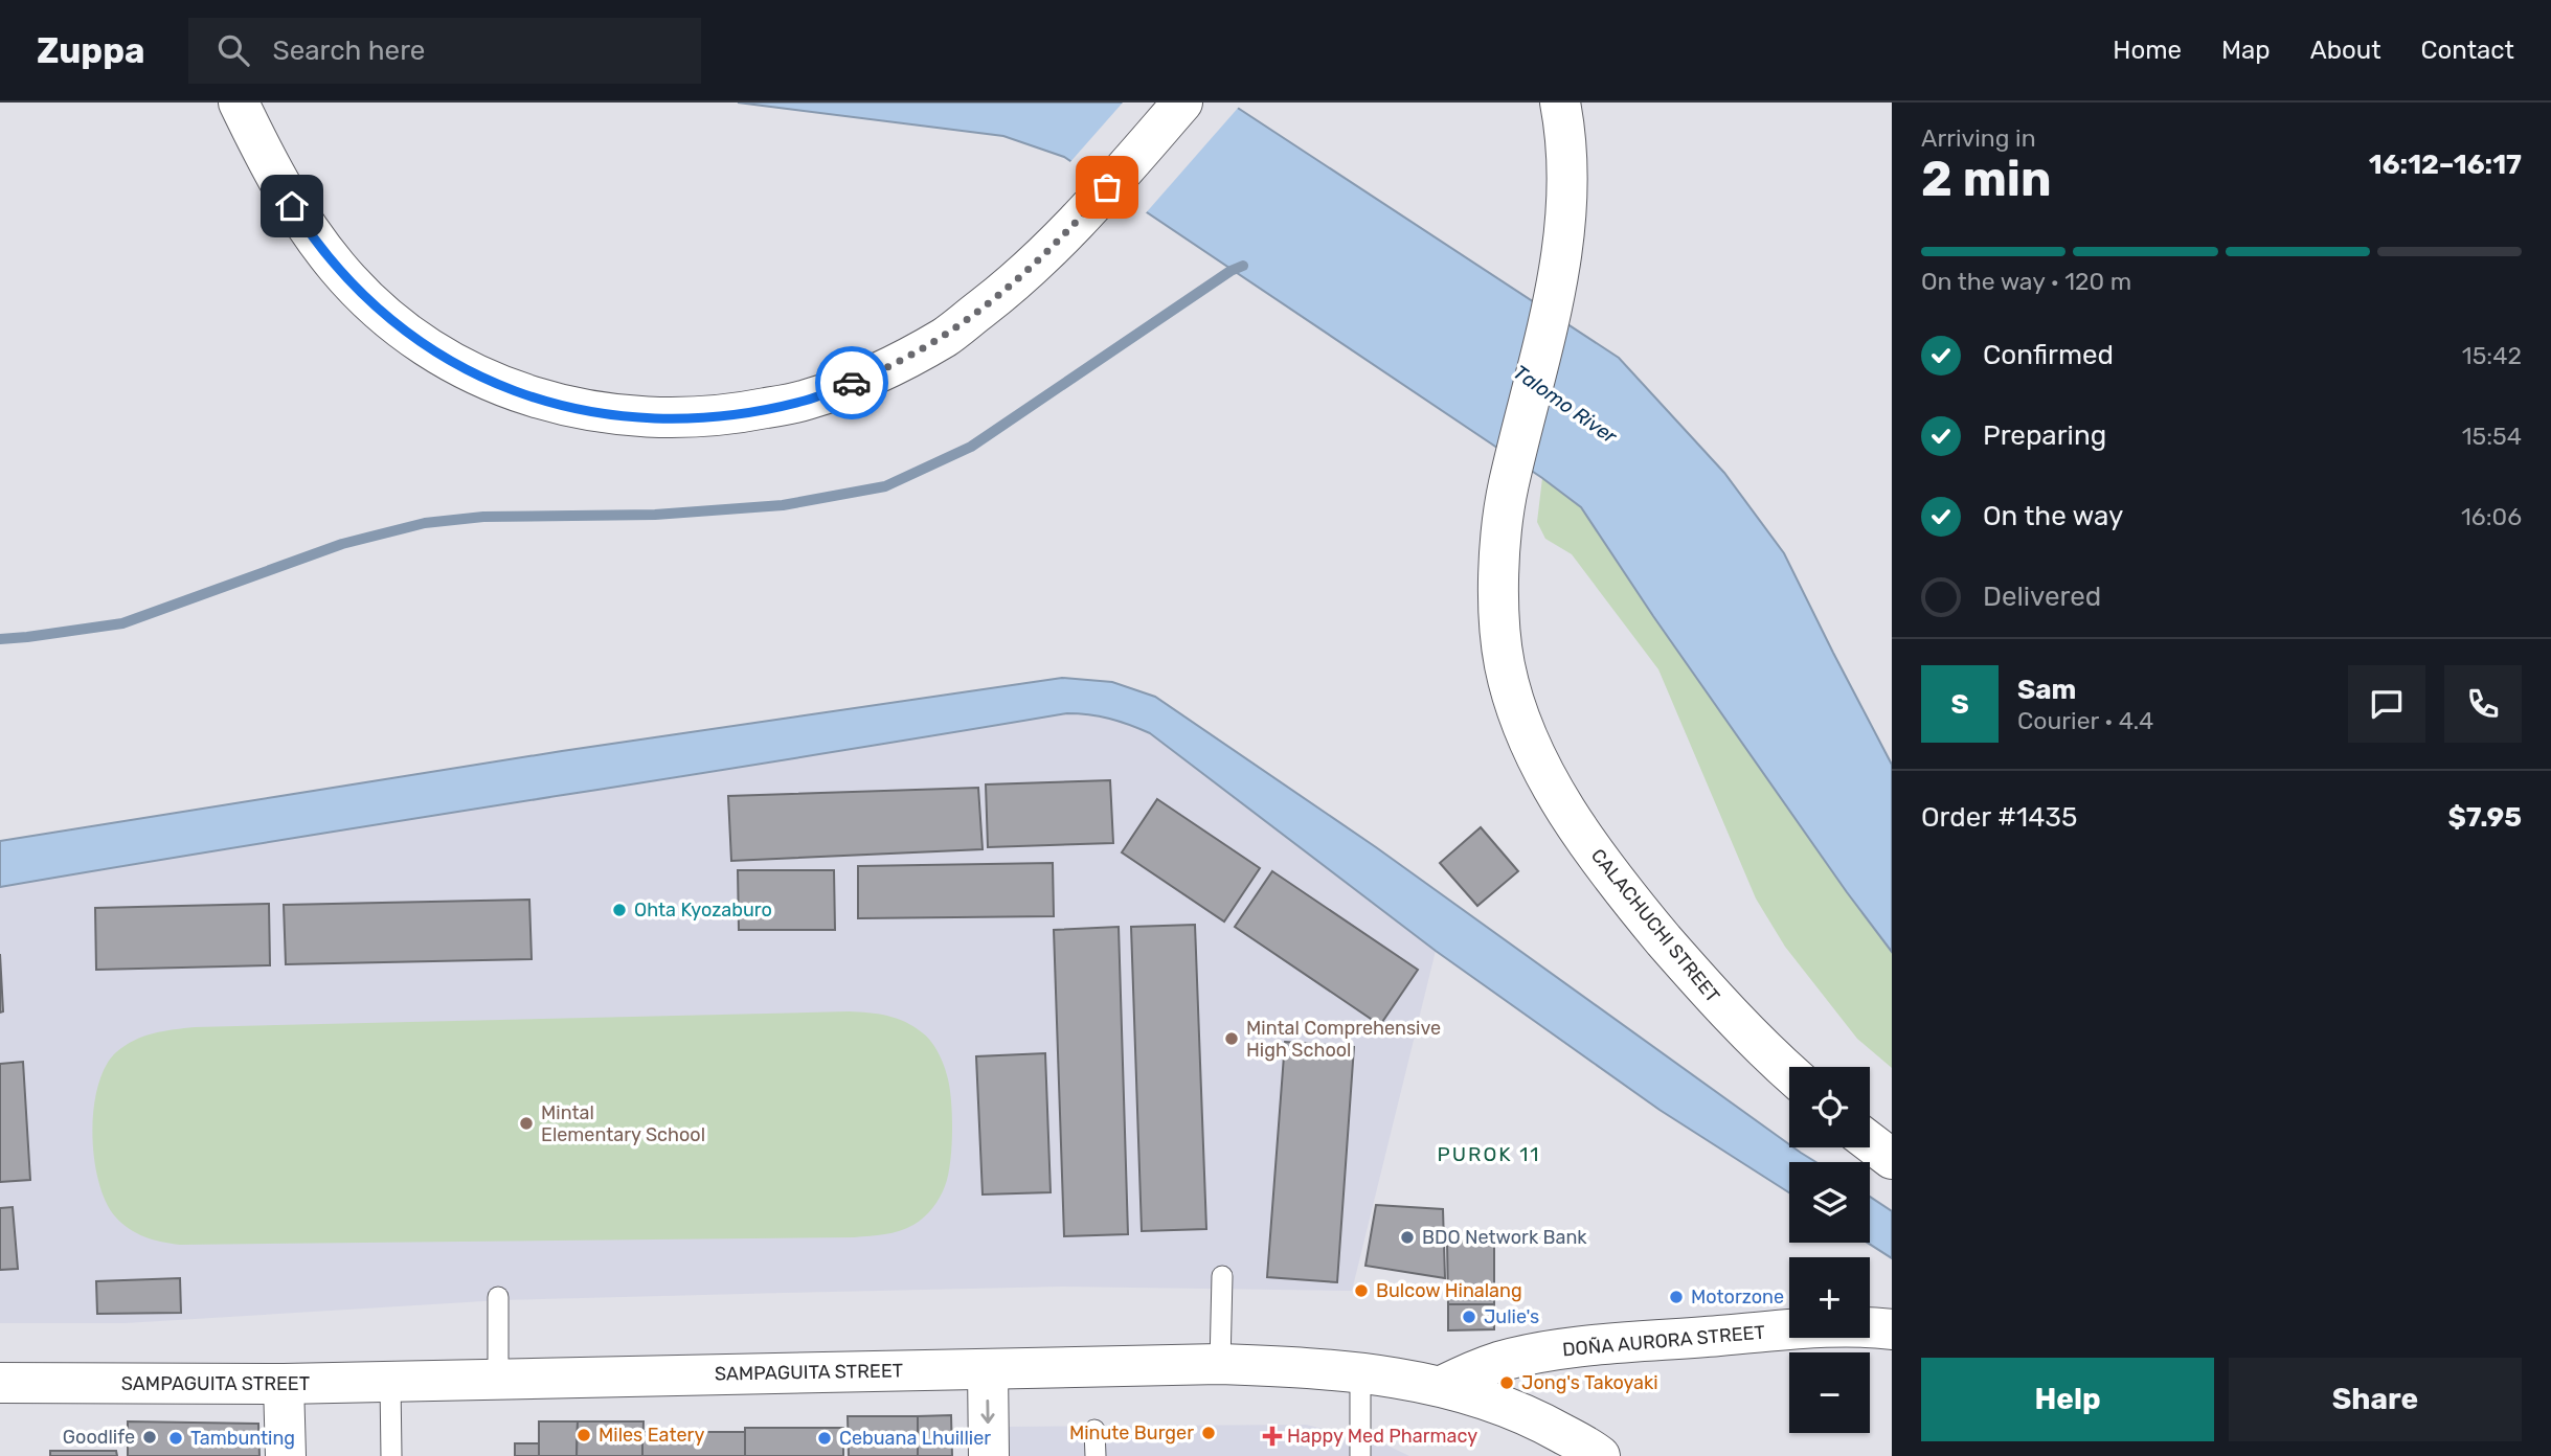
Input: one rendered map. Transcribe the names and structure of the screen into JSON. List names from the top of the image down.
{
  "streets": {
    "main road": ["CALACHUCHI STREET", "DOÑA AURORA STREET", "SAMPAGUITA STREET"]
  },
  "crossings": [
    ["DOÑA AURORA STREET", "SAMPAGUITA STREET"]
  ],
  "districts": ["PUROK 11"],
  "water": ["Talomo River"],
  "places": {
    "other": [
      "Ohta Kyozaburo",
      "Mintal Comprehensive High School",
      "Mintal Elementary School",
      "BDO Network Bank",
      "Bulcow Hinalang",
      "Motorzone",
      "Julie's",
      "Jong's Takoyaki",
      "Minute Burger",
      "Miles Eatery",
      "Goodlife",
      "Tambunting",
      "Cebuana Lhuillier"
    ],
    "health": ["Happy Med Pharmacy"]
  },
  "page": {
    "header": "Zuppa",
    "search": "Search here",
    "nav": [
      "Home",
      "Map",
      "About",
      "Contact"
    ],
    "heading": ["2 min", "Arriving in", "16:12–16:17"],
    "panel": [
      "Sam",
      "Courier · 4.4",
      "Order #1435",
      "$7.95"
    ],
    "bar": "On the way · 120 m",
    "list": [
      ["Confirmed", "15:42"],
      ["Preparing", "15:54"],
      ["On the way", "16:06"],
      "Delivered"
    ],
    "round": "S",
    "map_buttons": ["+", "−"],
    "buttons": ["Help", "Share"]
  }
}
